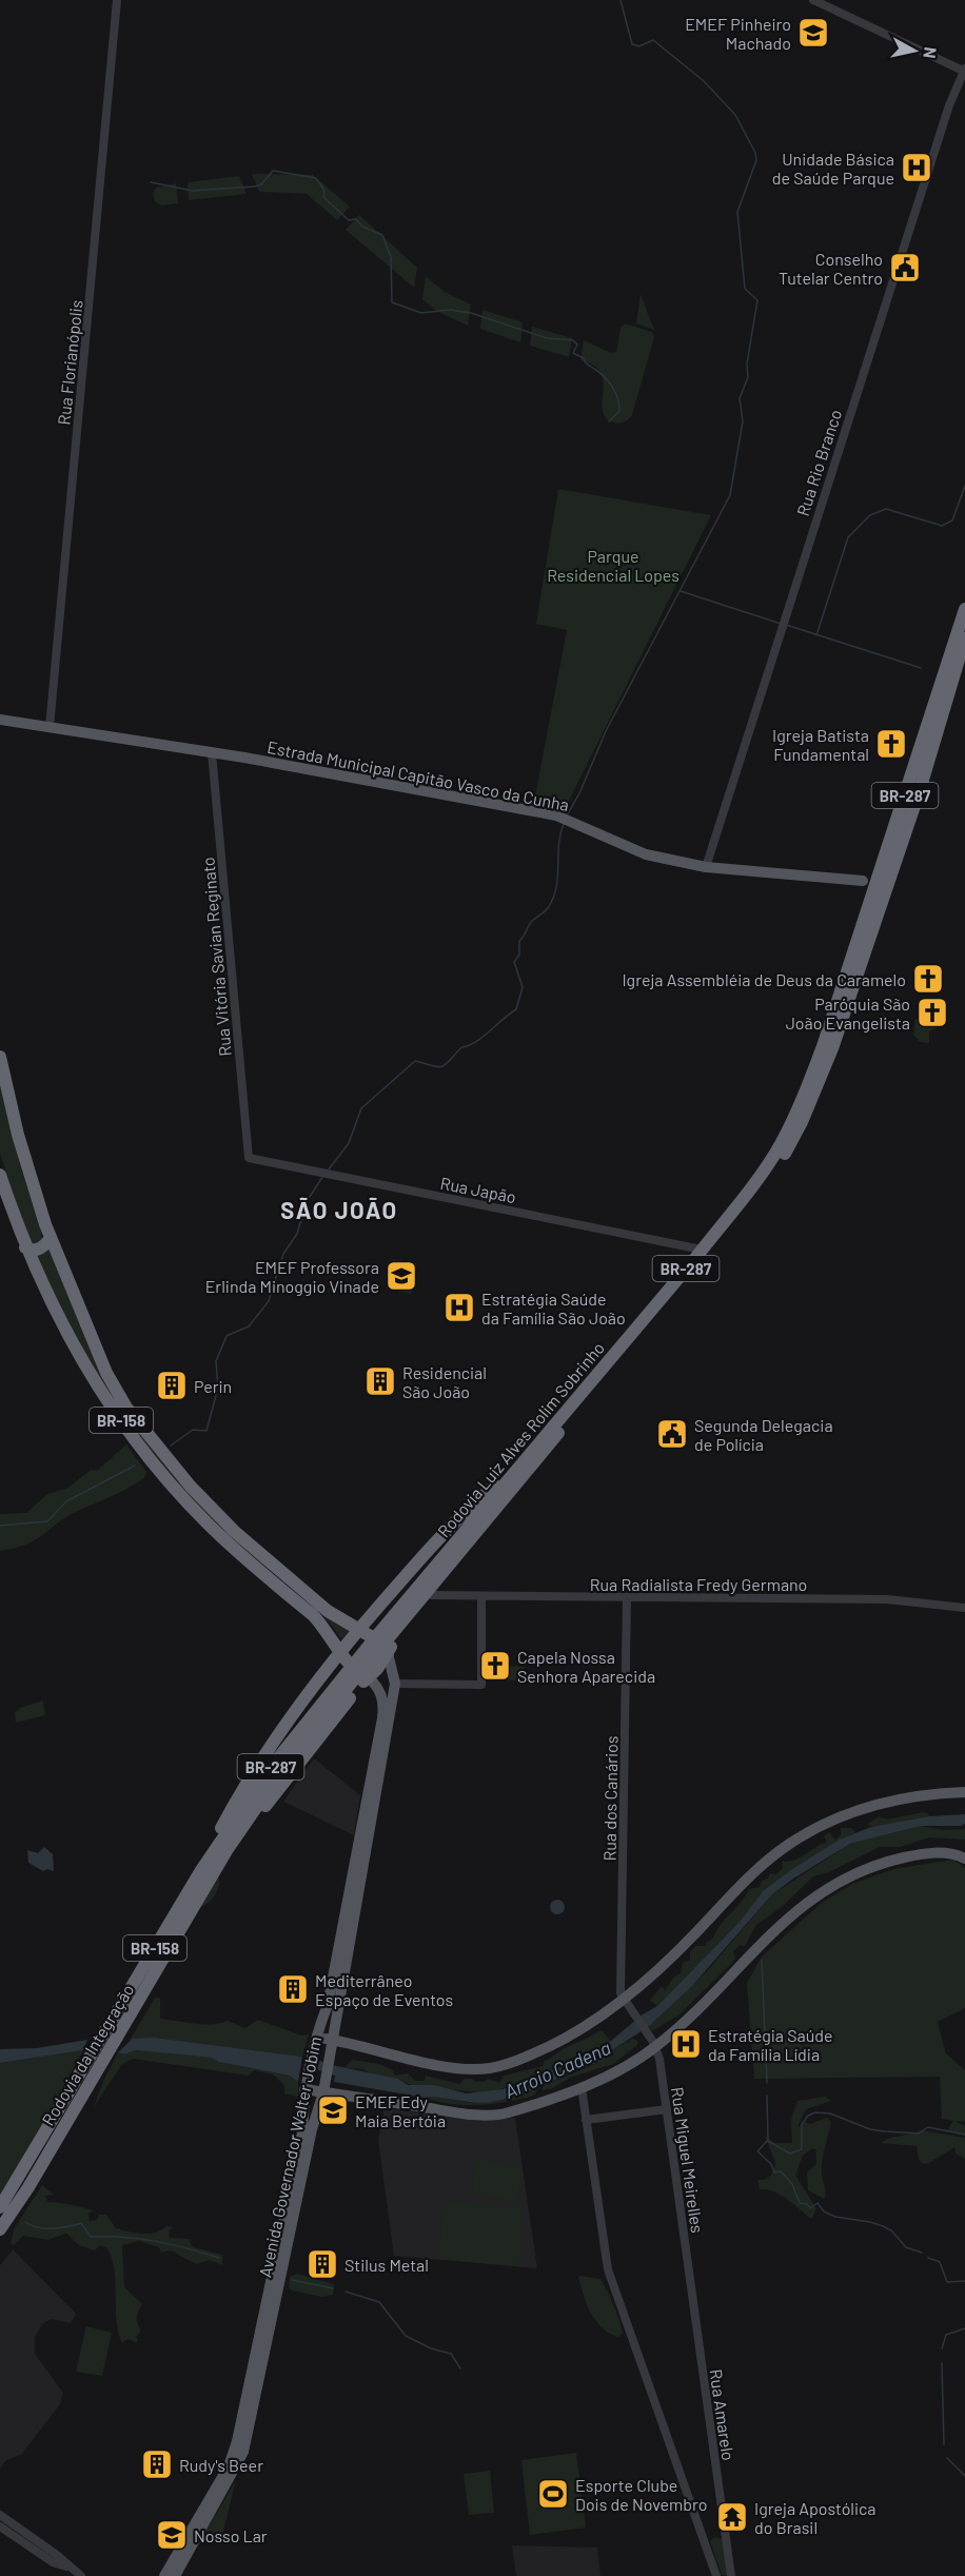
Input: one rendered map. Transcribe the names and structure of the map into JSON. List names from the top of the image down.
{
  "streets": {
    "highway": [
      "BR-287",
      "BR-158",
      "Rodovia Luiz Alves Rolim Sobrinho",
      "Rodovia da Integração"
    ],
    "main road": ["Estrada Municipal Capitão Vasco da Cunha", "Avenida Governador Walter Jobim"],
    "street": [
      "Rua Florianópolis",
      "Rua Rio Branco",
      "Rua Vitória Savian Reginato",
      "Rua Japão",
      "Rua Radialista Fredy Germano",
      "Rua dos Canários",
      "Rua Miguel Meirelles",
      "Rua Amarelo"
    ]
  },
  "crossings": [
    ["Rua Florianópolis", "Estrada Municipal Capitão Vasco da Cunha"],
    ["Rua Rio Branco", "Estrada Municipal Capitão Vasco da Cunha"],
    ["Estrada Municipal Capitão Vasco da Cunha", "Rua Vitória Savian Reginato"],
    ["BR-287", "BR-158"],
    ["BR-287", "Rodovia Luiz Alves Rolim Sobrinho"],
    ["BR-287", "Rua Radialista Fredy Germano"],
    ["BR-287", "Rodovia da Integração"],
    ["BR-287", "Avenida Governador Walter Jobim"],
    ["Rua Vitória Savian Reginato", "Rua Japão"],
    ["Rua Japão", "Rodovia Luiz Alves Rolim Sobrinho"],
    ["BR-158", "Rodovia Luiz Alves Rolim Sobrinho"],
    ["BR-158", "Rodovia da Integração"],
    ["BR-158", "Avenida Governador Walter Jobim"],
    ["Rodovia Luiz Alves Rolim Sobrinho", "Avenida Governador Walter Jobim"],
    ["Rua Radialista Fredy Germano", "Rua dos Canários"],
    ["Rua dos Canários", "Rua Miguel Meirelles"],
    ["Rua Miguel Meirelles", "Rua Amarelo"]
  ],
  "districts": ["SÃO JOÃO"],
  "water": ["Arroio Cadena"],
  "parks": ["Parque Residencial Lopes"],
  "places": {
    "school or university": [
      "EMEF Pinheiro Machado",
      "EMEF Professora Erlinda Minoggio Vinade",
      "EMEF Edy Maia Bertóia",
      "Nosso Lar"
    ],
    "hospital": ["Unidade Básica de Saúde Parque", "Estratégia Saúde da Família São João", "Estratégia Saúde da Família Lídia"],
    "public building": ["Conselho Tutelar Centro", "Segunda Delegacia de Polícia"],
    "church": [
      "Igreja Batista Fundamental",
      "Igreja Assembléia de Deus da Caramelo",
      "Paróquia São João Evangelista",
      "Capela Nossa Senhora Aparecida"
    ],
    "building": [
      "Residencial São João",
      "Perin",
      "Mediterrâneo Espaço de Eventos",
      "Stilus Metal",
      "Rudy's Beer"
    ],
    "sports": ["Esporte Clube Dois de Novembro"],
    "temple": ["Igreja Apostólica do Brasil"]
  },
  "north": "right"
}
